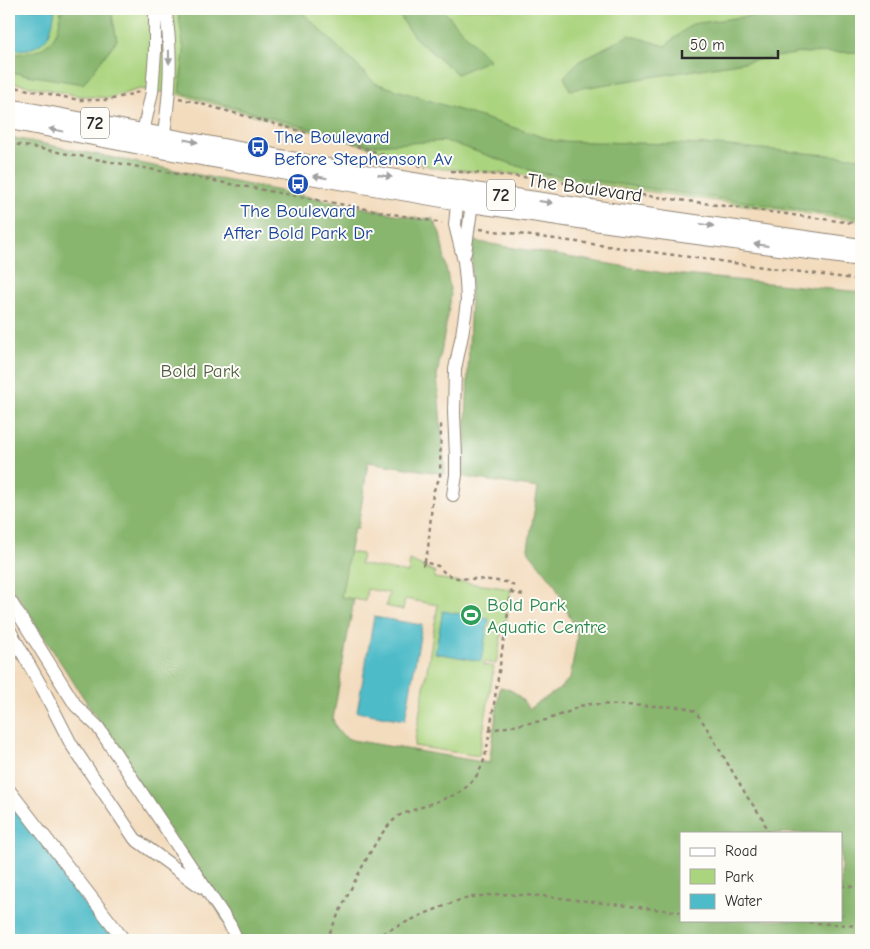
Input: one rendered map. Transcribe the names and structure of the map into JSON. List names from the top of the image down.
{
  "streets": {
    "main road": ["72", "The Boulevard"]
  },
  "parks": ["Bold Park"],
  "places": {
    "bus stop": ["The Boulevard Before Stephenson Av", "The Boulevard After Bold Park Dr"],
    "sports": ["Bold Park Aquatic Centre"]
  },
  "legend": ["Road", "Park", "Water"],
  "scale_bar": "50 m"
}
